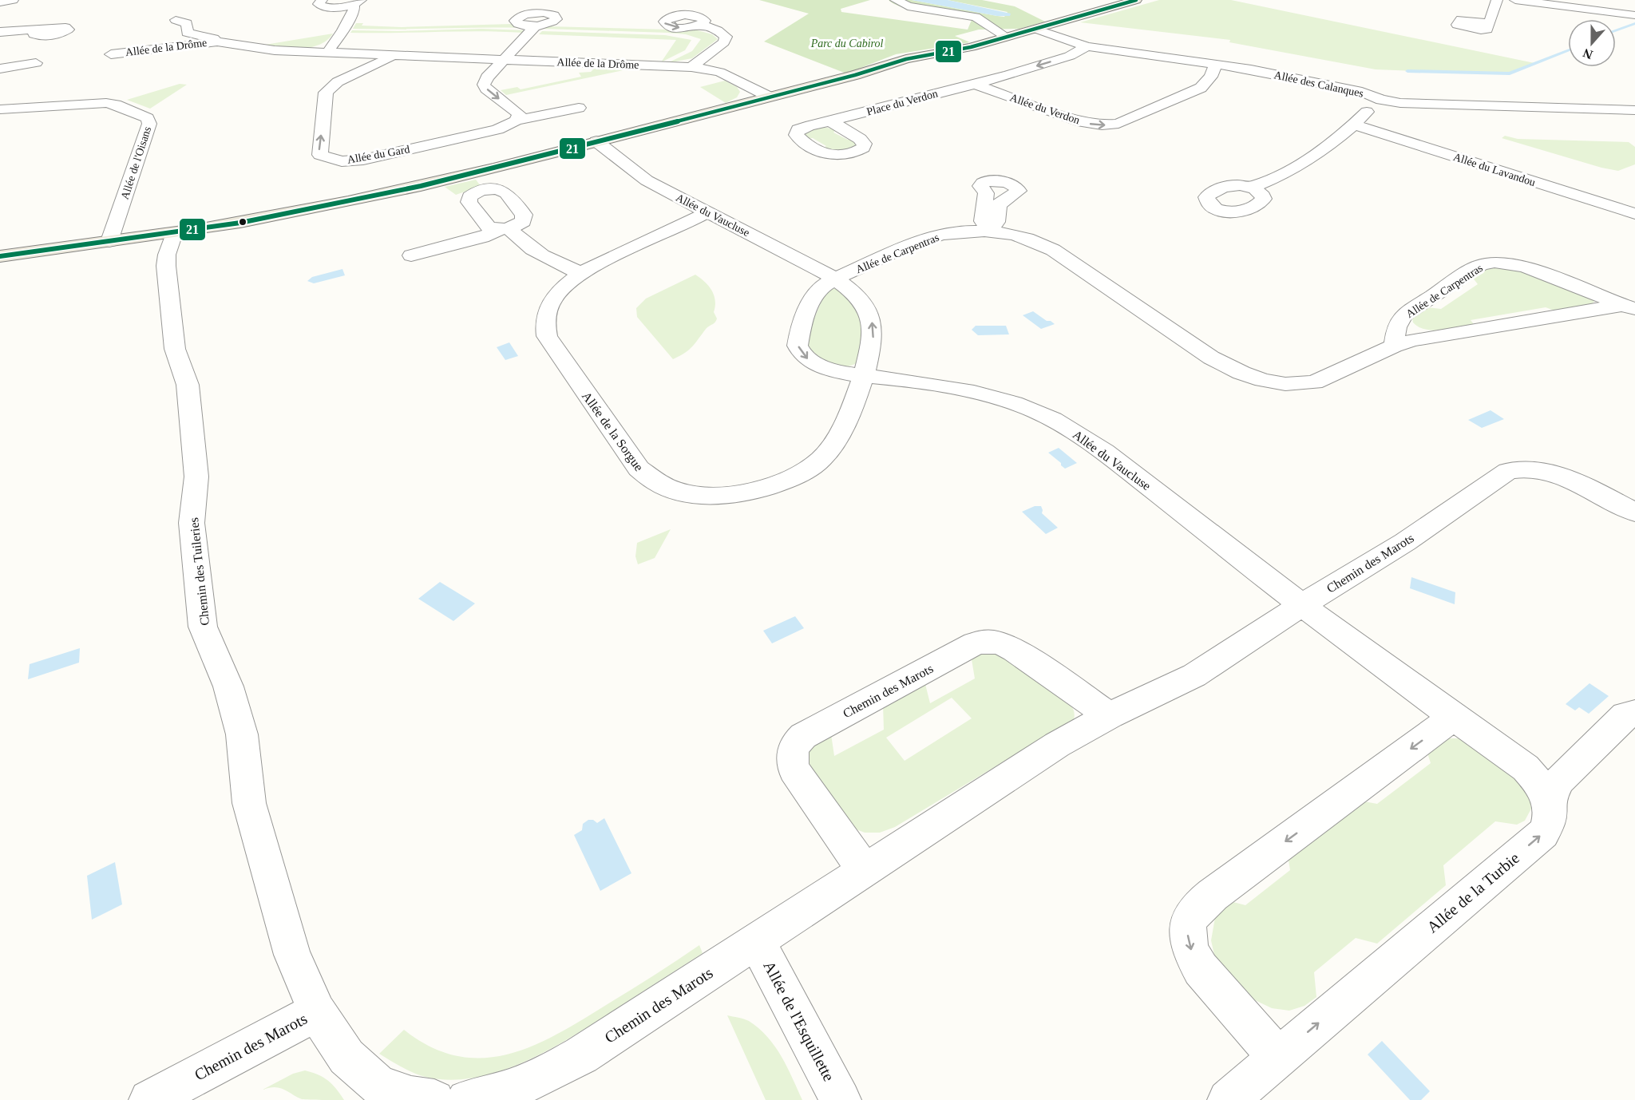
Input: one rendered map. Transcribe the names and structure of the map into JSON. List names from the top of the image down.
{
  "streets": {
    "street": [
      "Allée de la Drôme",
      "Allée des Calanques",
      "Place du Verdon",
      "Allée du Verdon",
      "Allée du Gard",
      "Allée de l'Oisans",
      "Allée du Lavandou",
      "Allée du Vaucluse",
      "Allée de Carpentras",
      "Allée de la Sorgue",
      "Chemin des Marots",
      "Chemin des Tuileries",
      "Allée de la Turbie",
      "Allée de l'Esquillette"
    ]
  },
  "crossings": [
    ["Allée de la Drôme", "Allée du Gard"],
    ["Allée des Calanques", "Allée du Verdon"],
    ["Place du Verdon", "Allée du Verdon"],
    ["Allée du Vaucluse", "Allée de Carpentras"],
    ["Allée du Vaucluse", "Allée de la Sorgue"],
    ["Allée du Vaucluse", "Chemin des Marots"],
    ["Allée du Vaucluse", "Allée de la Turbie"],
    ["Allée de Carpentras", "Allée de la Sorgue"],
    ["Chemin des Marots", "Chemin des Tuileries"],
    ["Chemin des Marots", "Allée de la Turbie"],
    ["Chemin des Marots", "Allée de l'Esquillette"]
  ],
  "one_way": ["Allée de la Turbie"],
  "parks": ["Parc du Cabirol"],
  "lines": ["transit line 21"],
  "north": "bottom"
}
